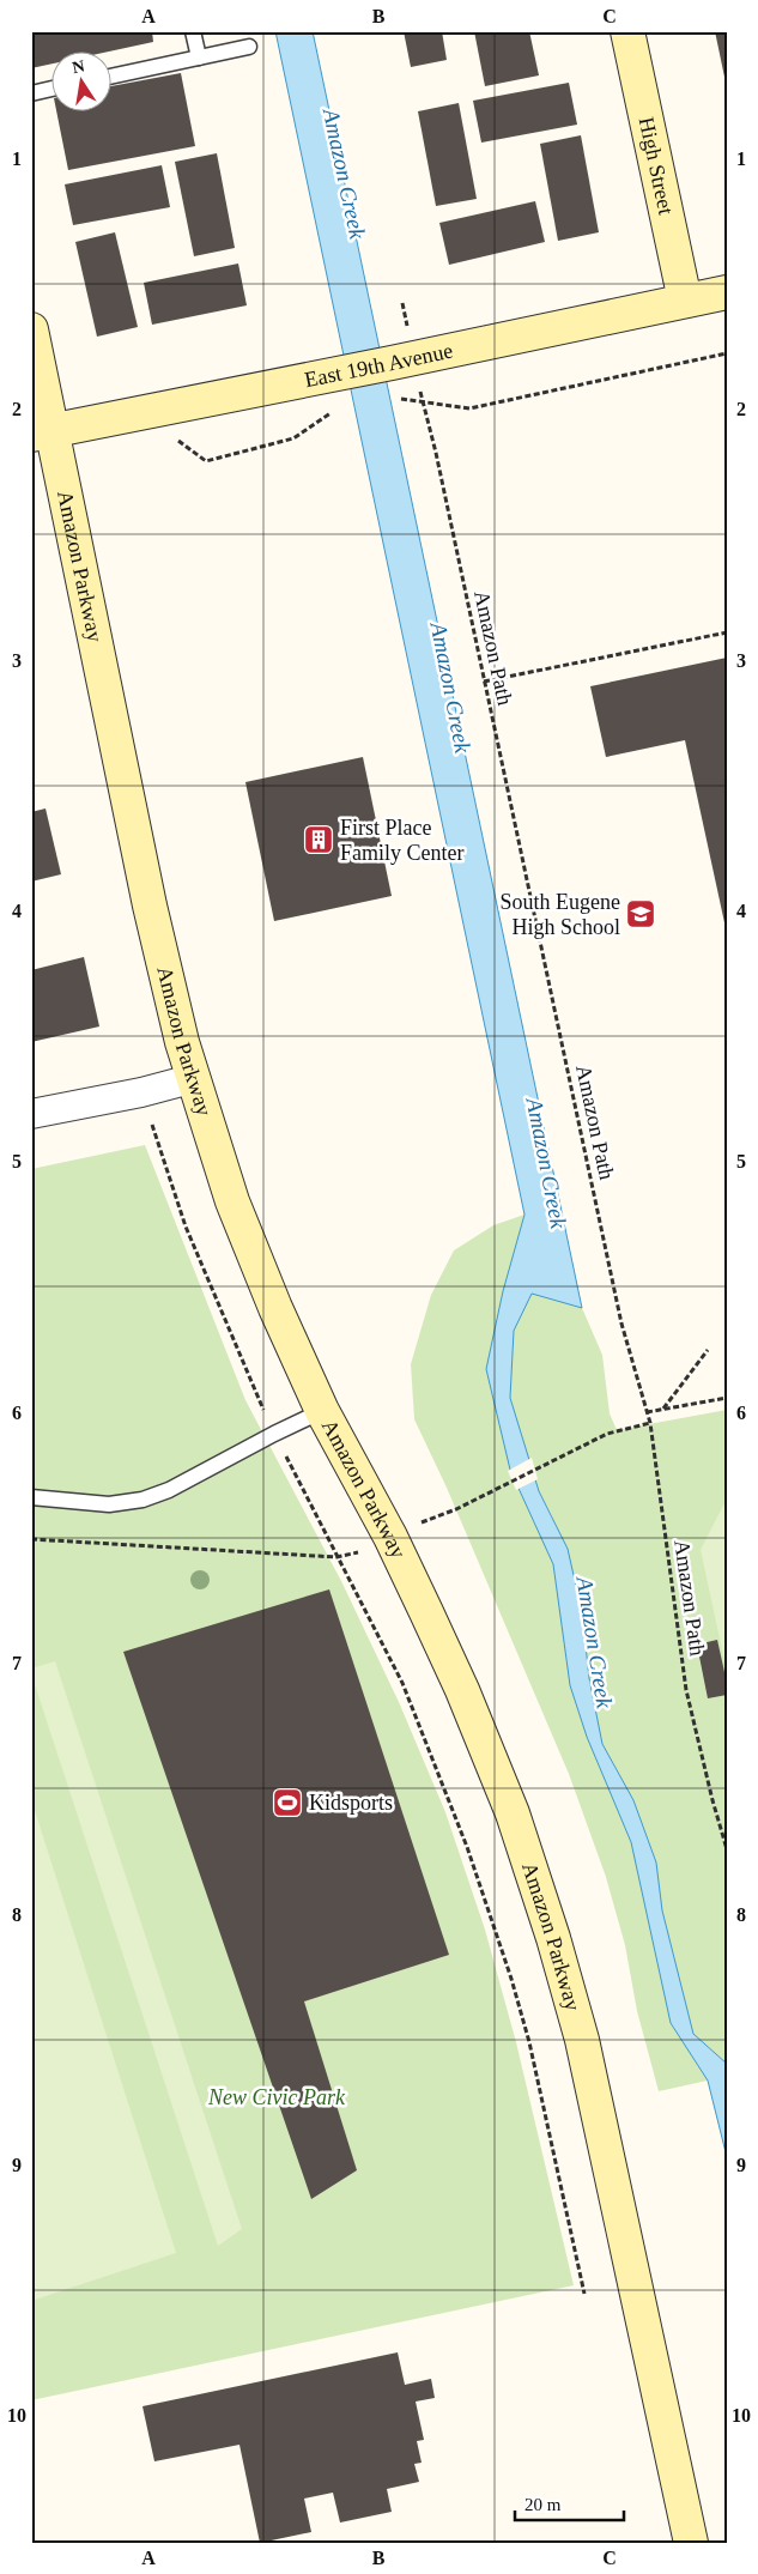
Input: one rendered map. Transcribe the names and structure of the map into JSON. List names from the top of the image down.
{
  "streets": {
    "main road": ["High Street", "East 19th Avenue", "Amazon Parkway"],
    "path": ["Amazon Path"]
  },
  "crossings": [
    ["High Street", "East 19th Avenue"],
    ["East 19th Avenue", "Amazon Parkway"]
  ],
  "water": ["Amazon Creek"],
  "parks": ["New Civic Park"],
  "places": {
    "building": ["First Place Family Center"],
    "school or university": ["South Eugene High School"],
    "sports": ["Kidsports"]
  },
  "scale_bar": "20 m",
  "north": "top",
  "grid": {
    "columns": ["A", "B", "C"],
    "rows": [
      "1",
      "2",
      "3",
      "4",
      "5",
      "6",
      "7",
      "8",
      "9",
      "10"
    ]
  }
}
